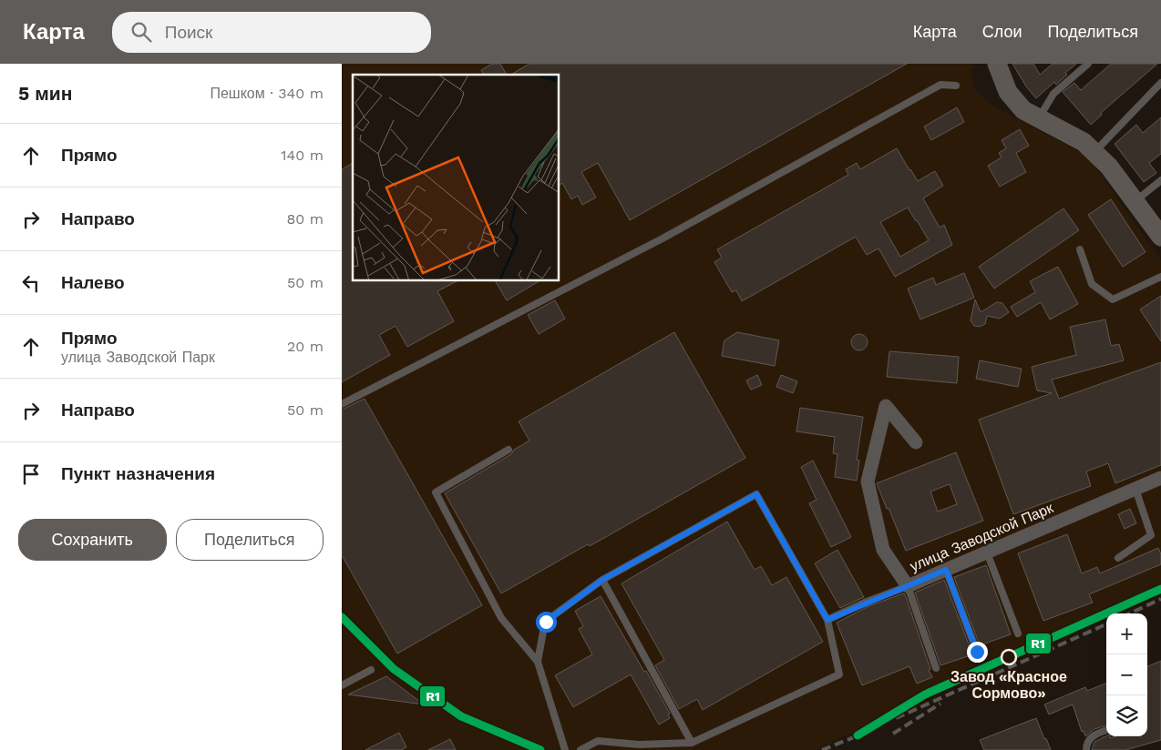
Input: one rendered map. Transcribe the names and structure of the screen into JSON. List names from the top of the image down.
{
  "streets": {
    "street": ["улица Заводской Парк"]
  },
  "places": ["Завод «Красное Сормово»"],
  "lines": ["transit line R1"],
  "page": {
    "header": "Карта",
    "search": "Поиск",
    "nav": ["Карта", "Слои", "Поделиться"],
    "heading": ["5 мин", "Пешком · 340 m"],
    "list": [
      ["Прямо", "140 m"],
      ["Направо", "80 m"],
      ["Налево", "50 m"],
      ["Прямо", "улица Заводской Парк", "20 m"],
      ["Направо", "50 m"],
      "Пункт назначения"
    ],
    "buttons": ["Сохранить", "Поделиться"],
    "map_buttons": ["+", "−"]
  }
}
